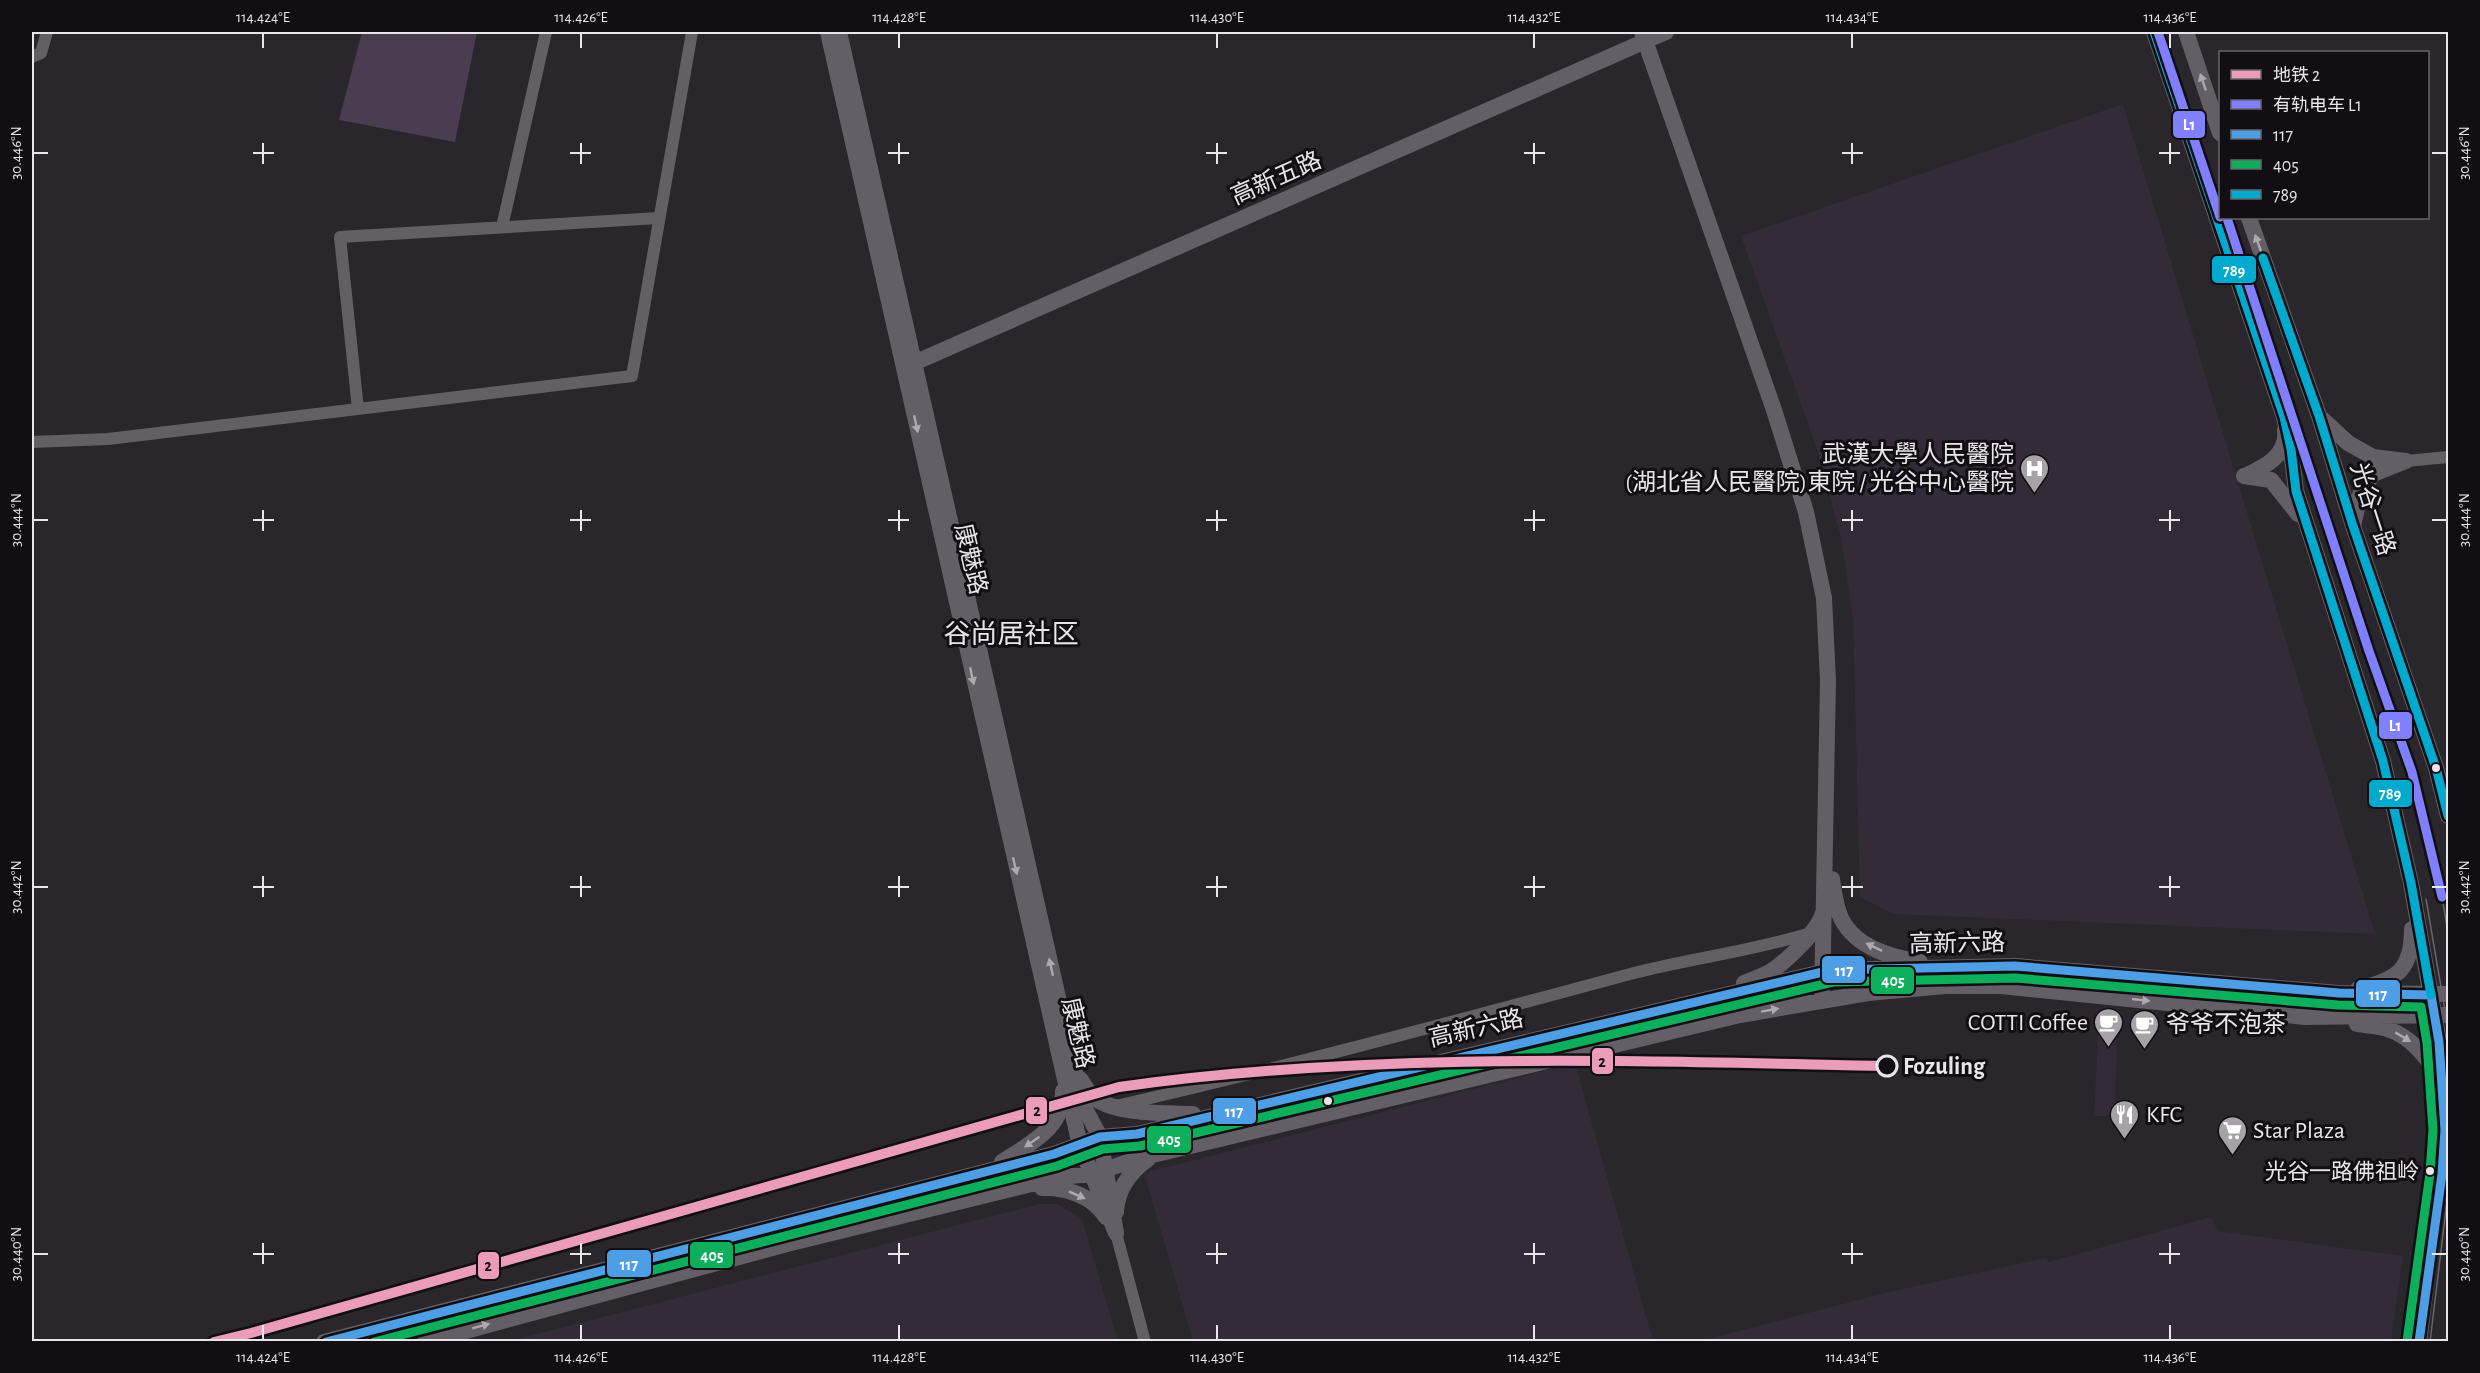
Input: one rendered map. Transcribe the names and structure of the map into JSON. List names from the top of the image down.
{
  "streets": {
    "main road": [
      "高新五路",
      "光谷一路",
      "康魅路",
      "高新六路"
    ]
  },
  "crossings": [
    ["高新五路", "康魅路"],
    ["康魅路", "高新六路"]
  ],
  "districts": ["谷尚居社区"],
  "places": {
    "hospital": ["武漢大學人民醫院 (湖北省人民醫院)東院 / 光谷中心醫院"],
    "cafe": ["COTTI Coffee", "爷爷不泡茶"],
    "other": ["Fozuling", "光谷一路佛祖岭"],
    "restaurant": ["KFC"],
    "supermarket": ["Star Plaza"]
  },
  "lines": [
    "tram line L1",
    "transit line 789",
    "transit line 117",
    "transit line 405",
    "metro line 2"
  ],
  "legend": [
    "地铁 2",
    "有轨电车 L1",
    "117",
    "405",
    "789"
  ],
  "coordinates": [
    "114.424°E",
    "114.426°E",
    "114.428°E",
    "114.430°E",
    "114.432°E",
    "114.434°E",
    "114.436°E",
    "30.446°N",
    "30.444°N",
    "30.442°N",
    "30.440°N"
  ]
}
